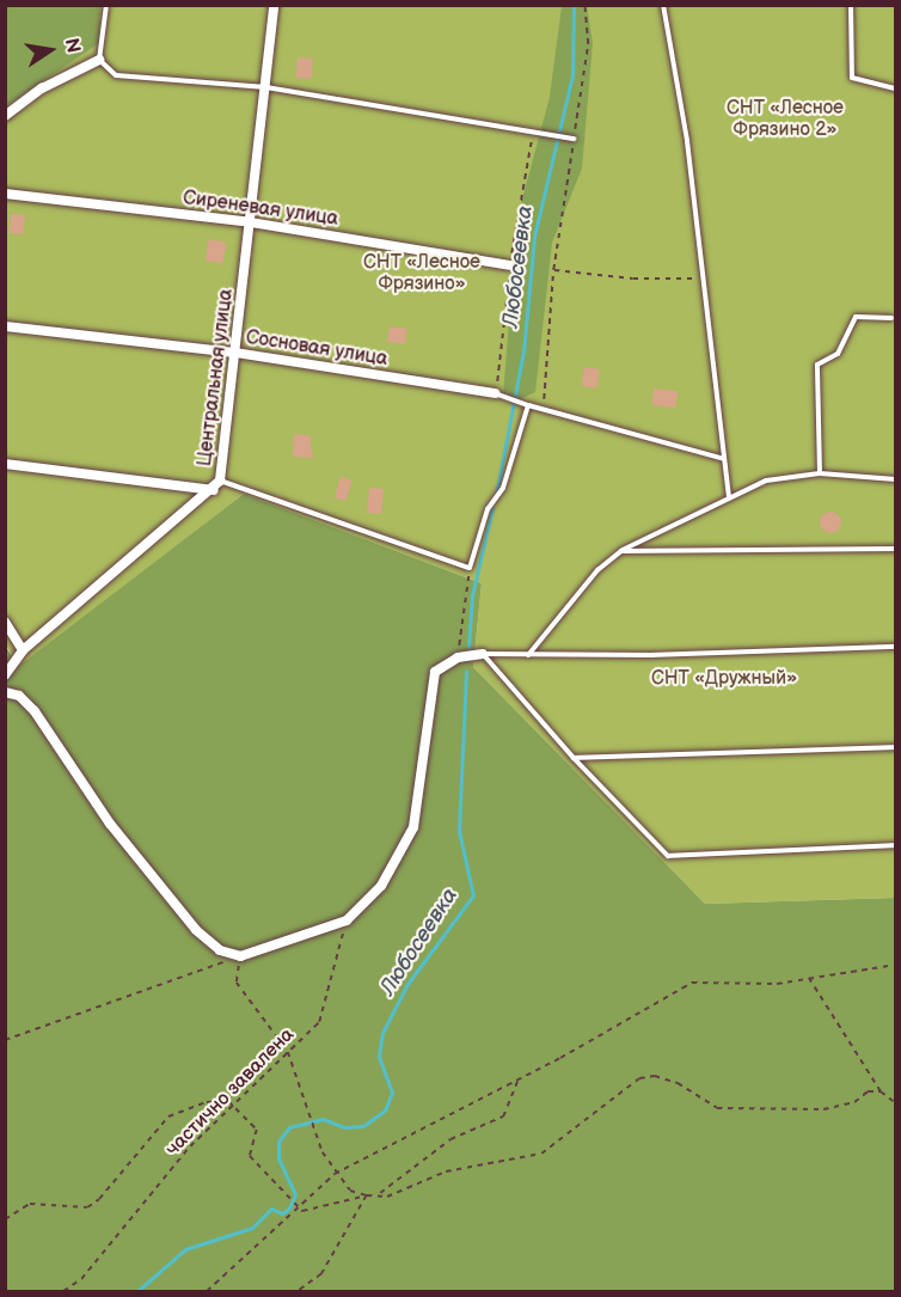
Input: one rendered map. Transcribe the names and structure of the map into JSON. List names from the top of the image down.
{
  "streets": {
    "street": ["Сиреневая улица", "Сосновая улица", "Центральная улица"],
    "path": ["частично завалена"]
  },
  "crossings": [
    ["Сиреневая улица", "Центральная улица"],
    ["Сосновая улица", "Центральная улица"]
  ],
  "water": ["Любосеевка"],
  "parks": ["СНТ «Лесное Фрязино 2»", "СНТ «Лесное Фрязино»", "СНТ «Дружный»"],
  "north": "right"
}
